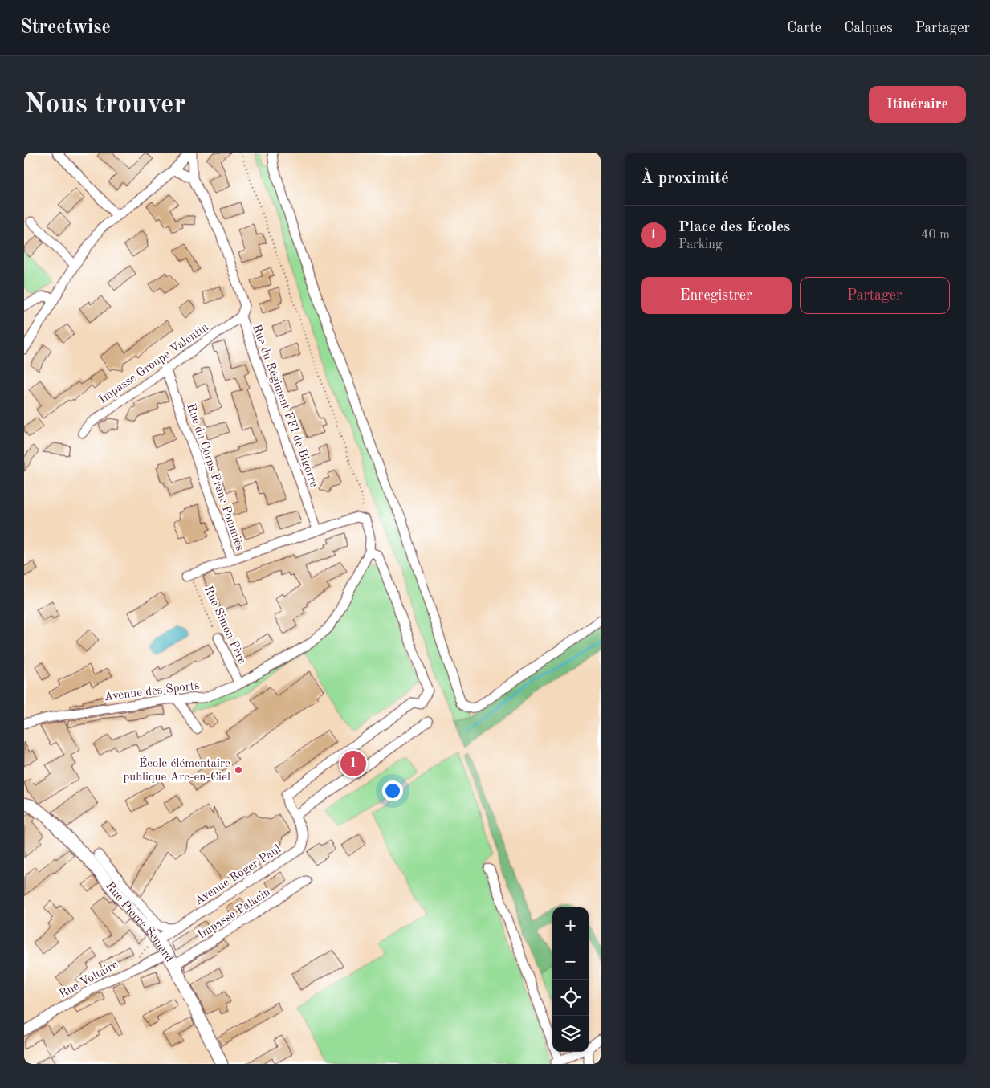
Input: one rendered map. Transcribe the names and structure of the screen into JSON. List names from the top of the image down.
{
  "streets": {
    "main road": ["Rue Pierre Semard"],
    "street": [
      "Impasse Groupe Valentin",
      "Rue du Régiment FFI de Bigorre",
      "Rue du Corps Franc Pommiès",
      "Rue Simon Père",
      "Avenue des Sports",
      "Avenue Roger Paul",
      "Impasse Palacin",
      "Rue Voltaire"
    ]
  },
  "crossings": [
    ["Impasse Groupe Valentin", "Rue du Régiment FFI de Bigorre"],
    ["Impasse Groupe Valentin", "Rue du Corps Franc Pommiès"],
    ["Rue du Régiment FFI de Bigorre", "Rue du Corps Franc Pommiès"],
    ["Rue du Corps Franc Pommiès", "Avenue des Sports"],
    ["Rue Simon Père", "Avenue des Sports"],
    ["Avenue des Sports", "Avenue Roger Paul"],
    ["Avenue Roger Paul", "Rue Pierre Semard"],
    ["Impasse Palacin", "Rue Pierre Semard"],
    ["Rue Pierre Semard", "Rue Voltaire"]
  ],
  "places": ["École élémentaire publique Arc-en-Ciel"],
  "page": {
    "header": "Streetwise",
    "nav": ["Carte", "Calques", "Partager"],
    "buttons": [
      "Itinéraire",
      ["Enregistrer", "Partager"]
    ],
    "title": "Nous trouver",
    "heading": "À proximité",
    "list": [
      {
        "mark": "1",
        "name": "Place des Écoles",
        "note": "Parking",
        "value": "40 m"
      }
    ],
    "pins": "1",
    "map_buttons": ["+", "−"]
  }
}
